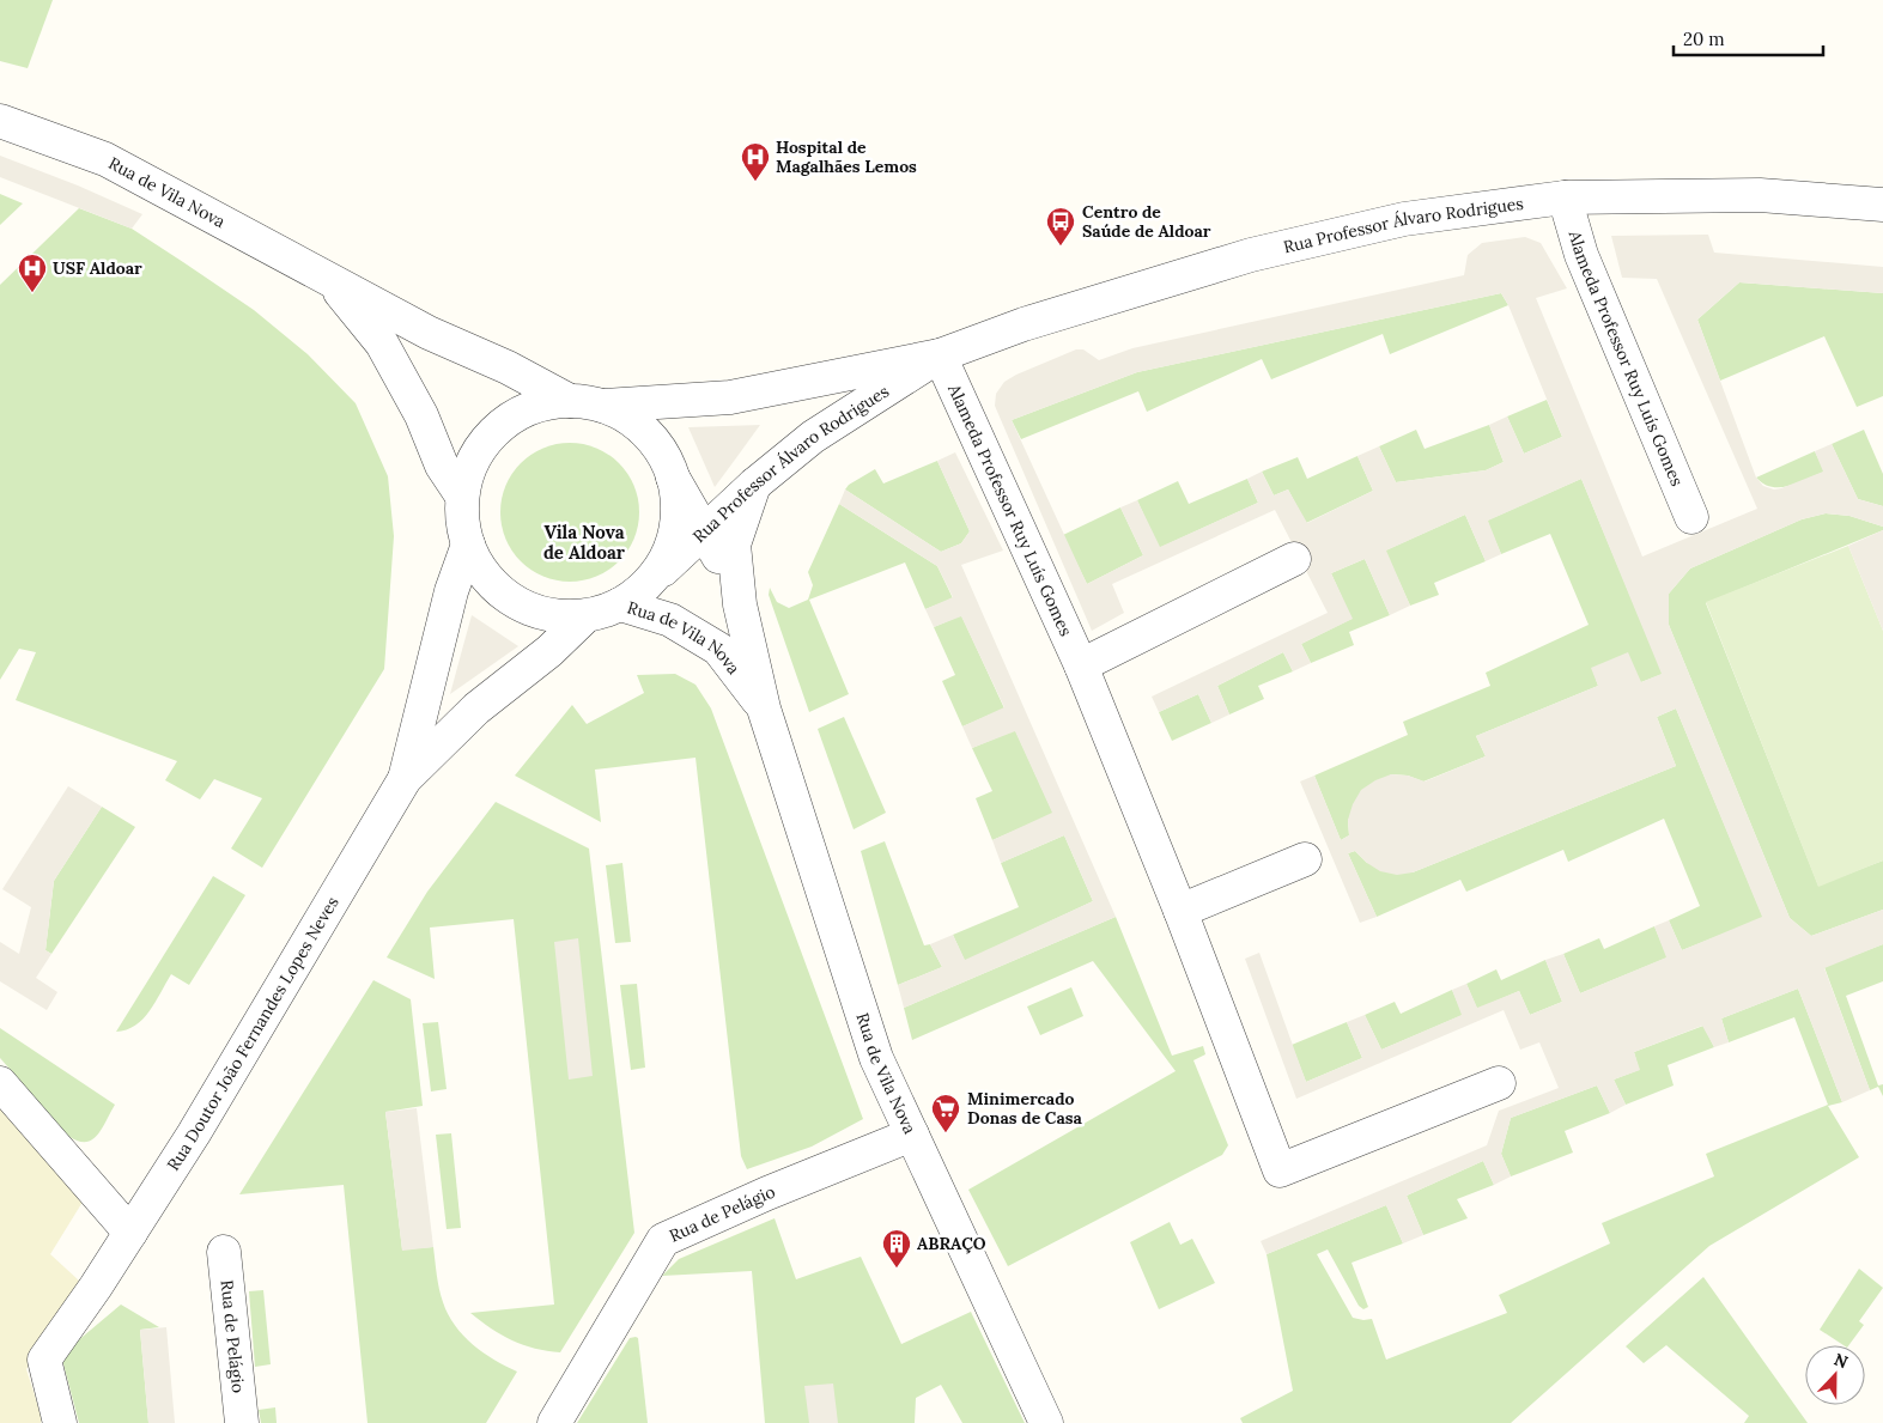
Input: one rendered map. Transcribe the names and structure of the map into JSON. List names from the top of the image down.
{
  "streets": {
    "street": [
      "Rua de Vila Nova",
      "Rua Professor Álvaro Rodrigues",
      "Alameda Professor Ruy Luís Gomes",
      "Rua Doutor João Fernandes Lopes Neves",
      "Rua de Pelágio"
    ]
  },
  "crossings": [
    ["Rua de Vila Nova", "Rua Professor Álvaro Rodrigues"],
    ["Rua de Vila Nova", "Rua de Pelágio"],
    ["Rua Professor Álvaro Rodrigues", "Alameda Professor Ruy Luís Gomes"]
  ],
  "districts": ["Vila Nova de Aldoar"],
  "places": {
    "hospital": ["Hospital de Magalhães Lemos", "USF Aldoar"],
    "bus stop": ["Centro de Saúde de Aldoar"],
    "supermarket": ["Minimercado Donas de Casa"],
    "building": ["ABRAÇO"]
  },
  "scale_bar": "20 m",
  "north": "top"
}
